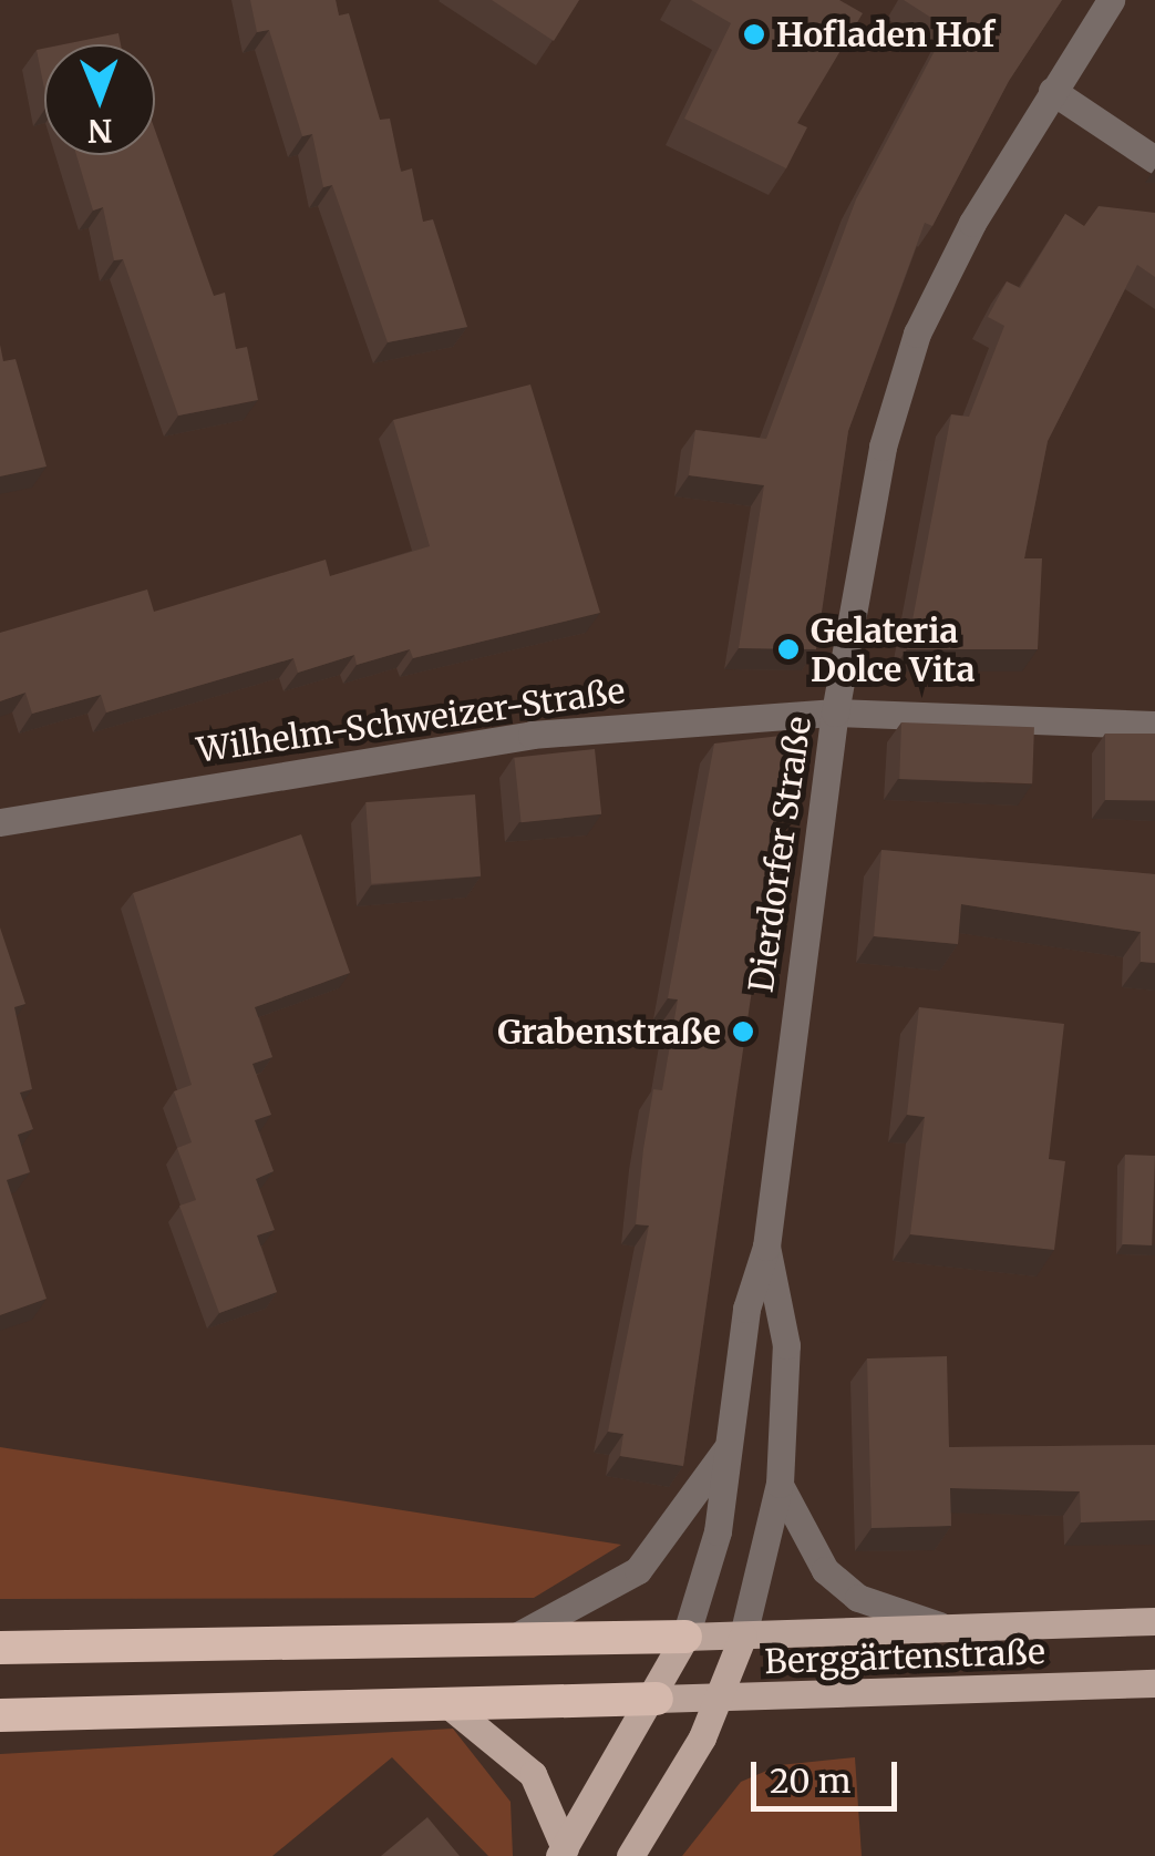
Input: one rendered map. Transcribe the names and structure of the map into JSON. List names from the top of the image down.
{
  "streets": {
    "main road": ["Dierdorfer Straße", "Berggärtenstraße"],
    "street": ["Wilhelm-Schweizer-Straße"]
  },
  "crossings": [
    ["Wilhelm-Schweizer-Straße", "Dierdorfer Straße"],
    ["Dierdorfer Straße", "Berggärtenstraße"]
  ],
  "places": ["Hofladen Hof", "Gelateria Dolce Vita", "Grabenstraße"],
  "scale_bar": "20 m",
  "north": "bottom"
}
